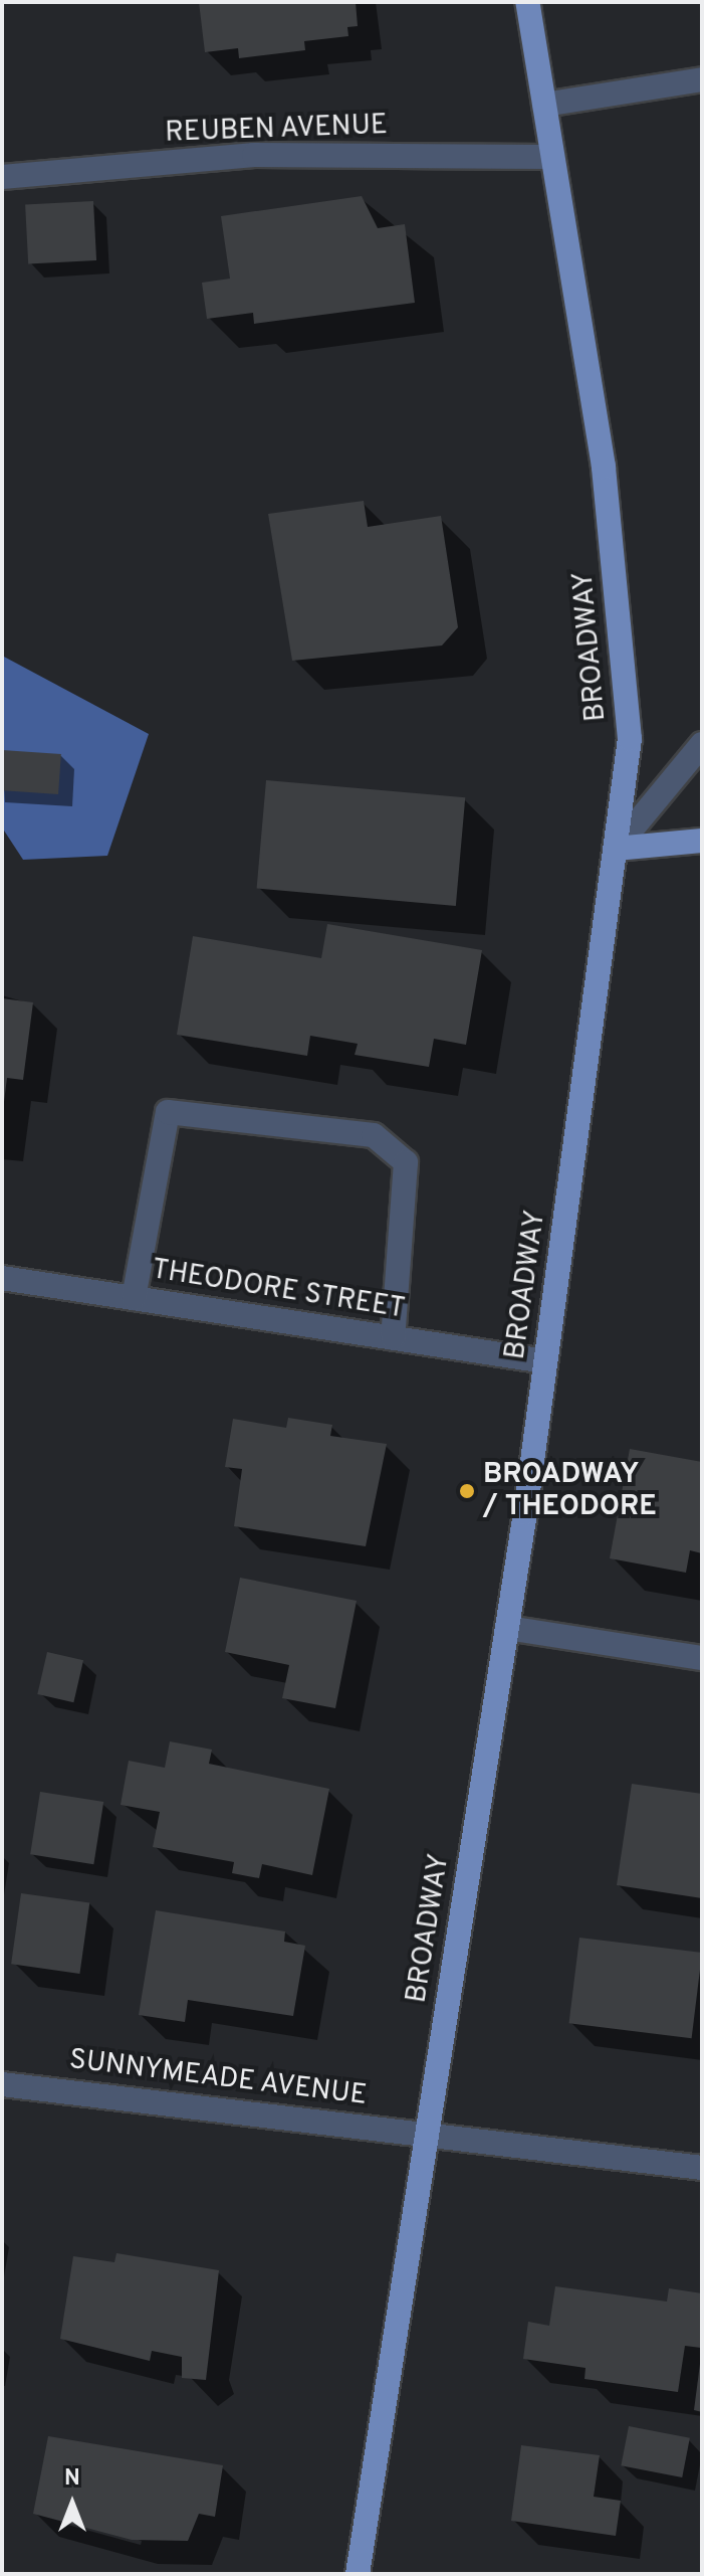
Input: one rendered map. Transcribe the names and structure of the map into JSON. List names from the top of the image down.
{
  "streets": {
    "main road": ["BROADWAY"],
    "street": ["REUBEN AVENUE", "THEODORE STREET", "SUNNYMEADE AVENUE"]
  },
  "crossings": [
    ["REUBEN AVENUE", "BROADWAY"],
    ["BROADWAY", "THEODORE STREET"],
    ["BROADWAY", "SUNNYMEADE AVENUE"]
  ],
  "places": ["BROADWAY / THEODORE"],
  "north": "top"
}
